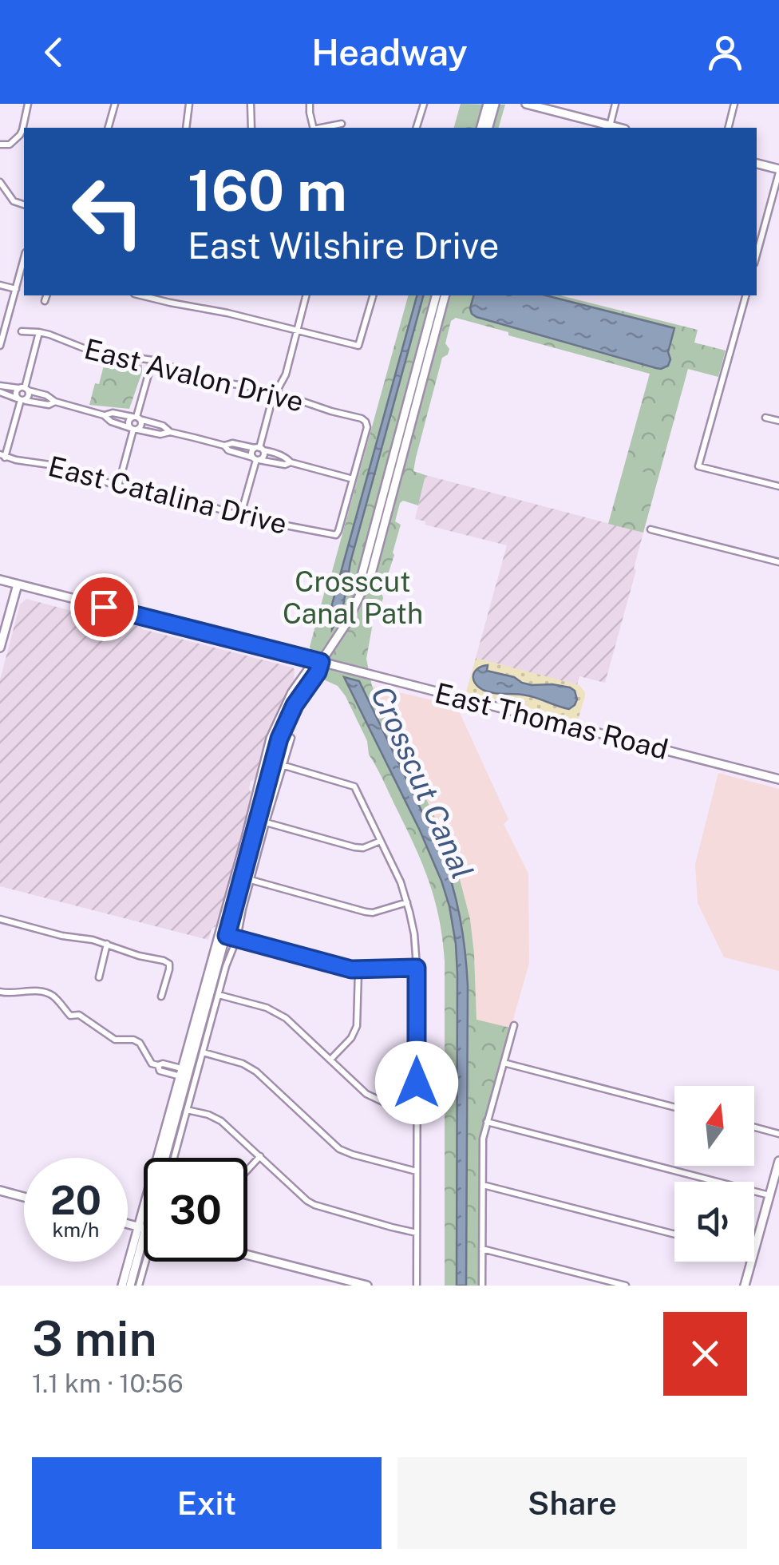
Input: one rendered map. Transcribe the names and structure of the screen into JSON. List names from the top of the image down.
{
  "streets": {
    "main road": ["East Thomas Road"],
    "street": ["East Avalon Drive", "East Catalina Drive"]
  },
  "crossings": [
    ["East Avalon Drive", "East Catalina Drive"]
  ],
  "water": ["Crosscut Canal"],
  "parks": ["Crosscut Canal Path"],
  "north": "top",
  "page": {
    "header": "Headway",
    "turn": ["160 m", "East Wilshire Drive"],
    "speed": "20 km/h",
    "limit": "30",
    "heading": ["3 min", "1.1 km · 10:56"],
    "buttons": ["Exit", "Share"]
  }
}
